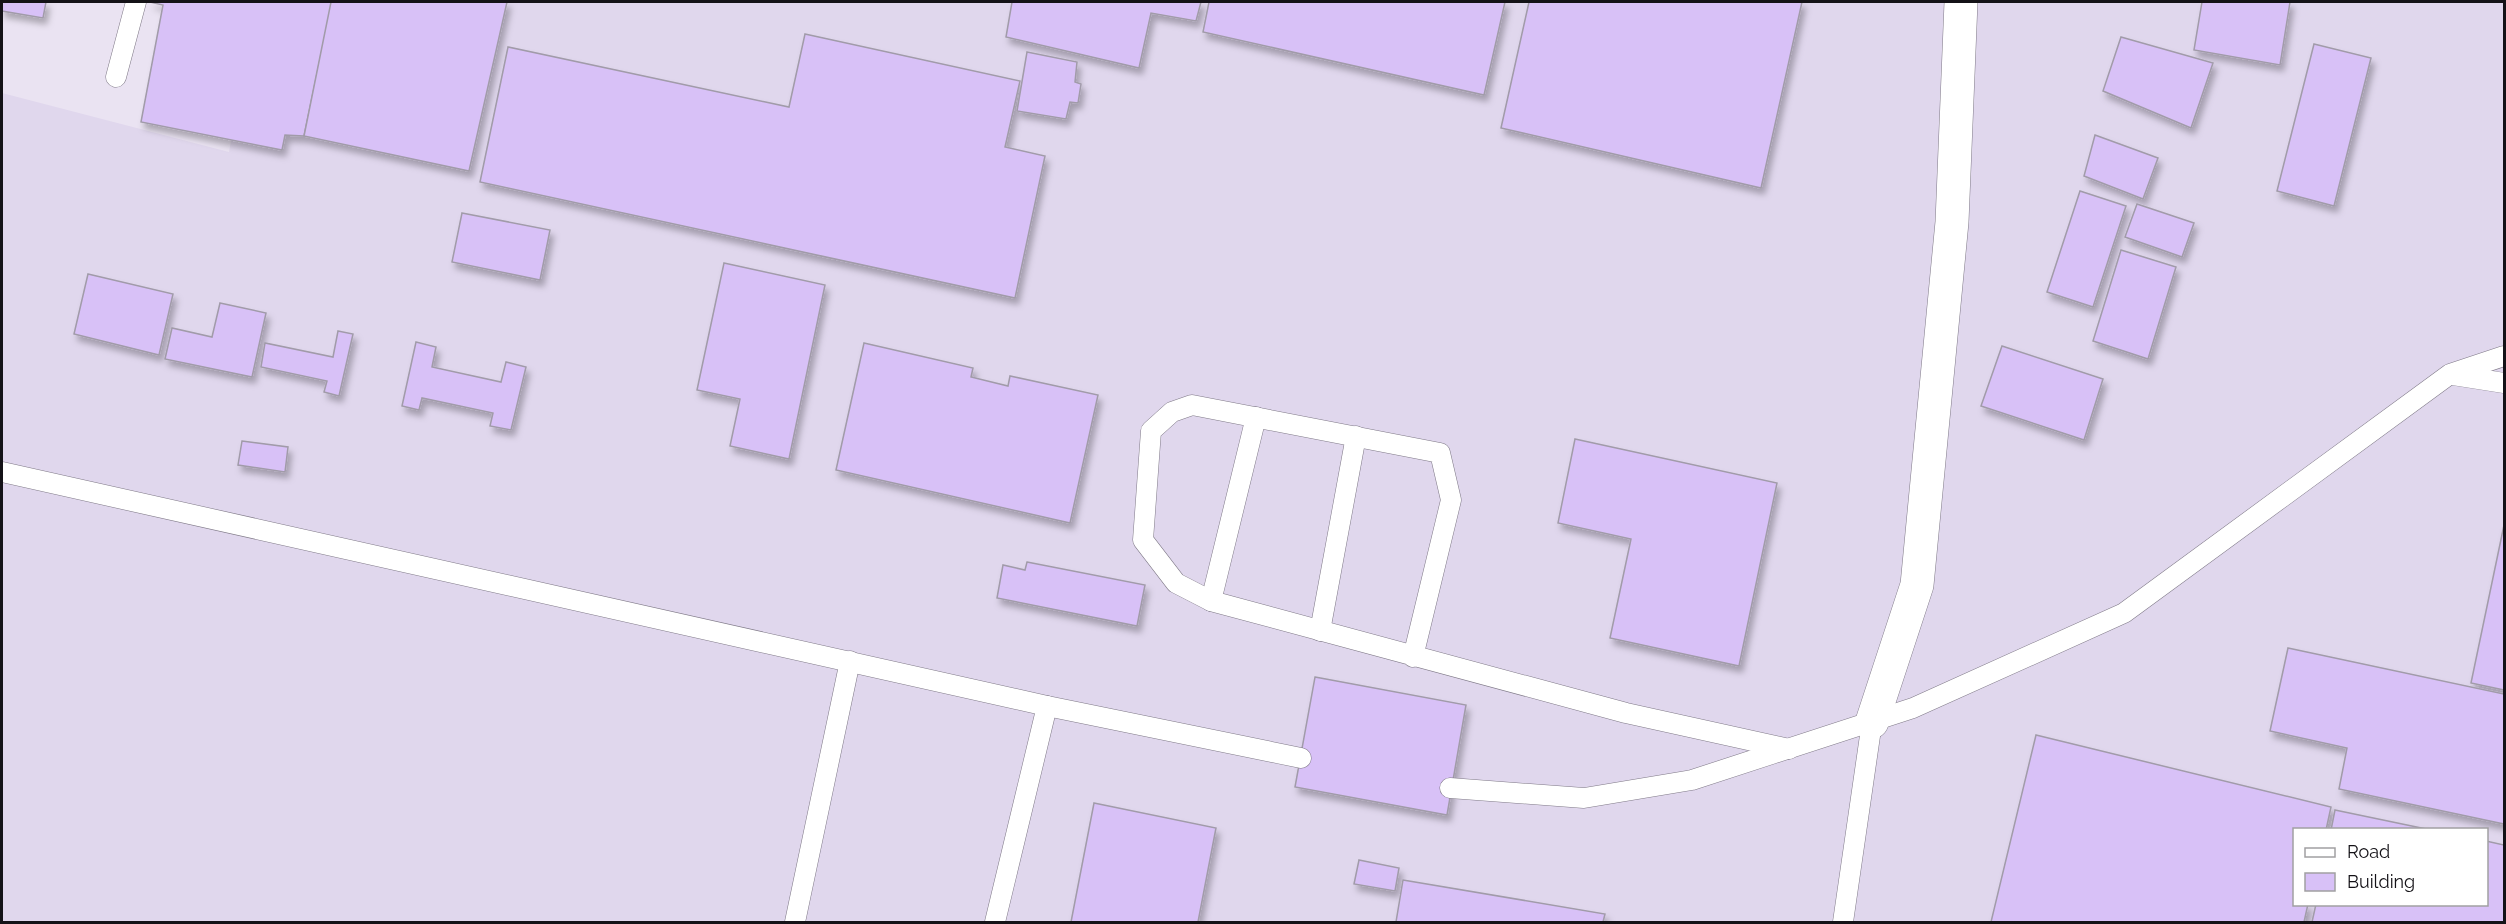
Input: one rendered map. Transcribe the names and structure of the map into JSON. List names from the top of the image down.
{
  "legend": ["Road", "Building"]
}
